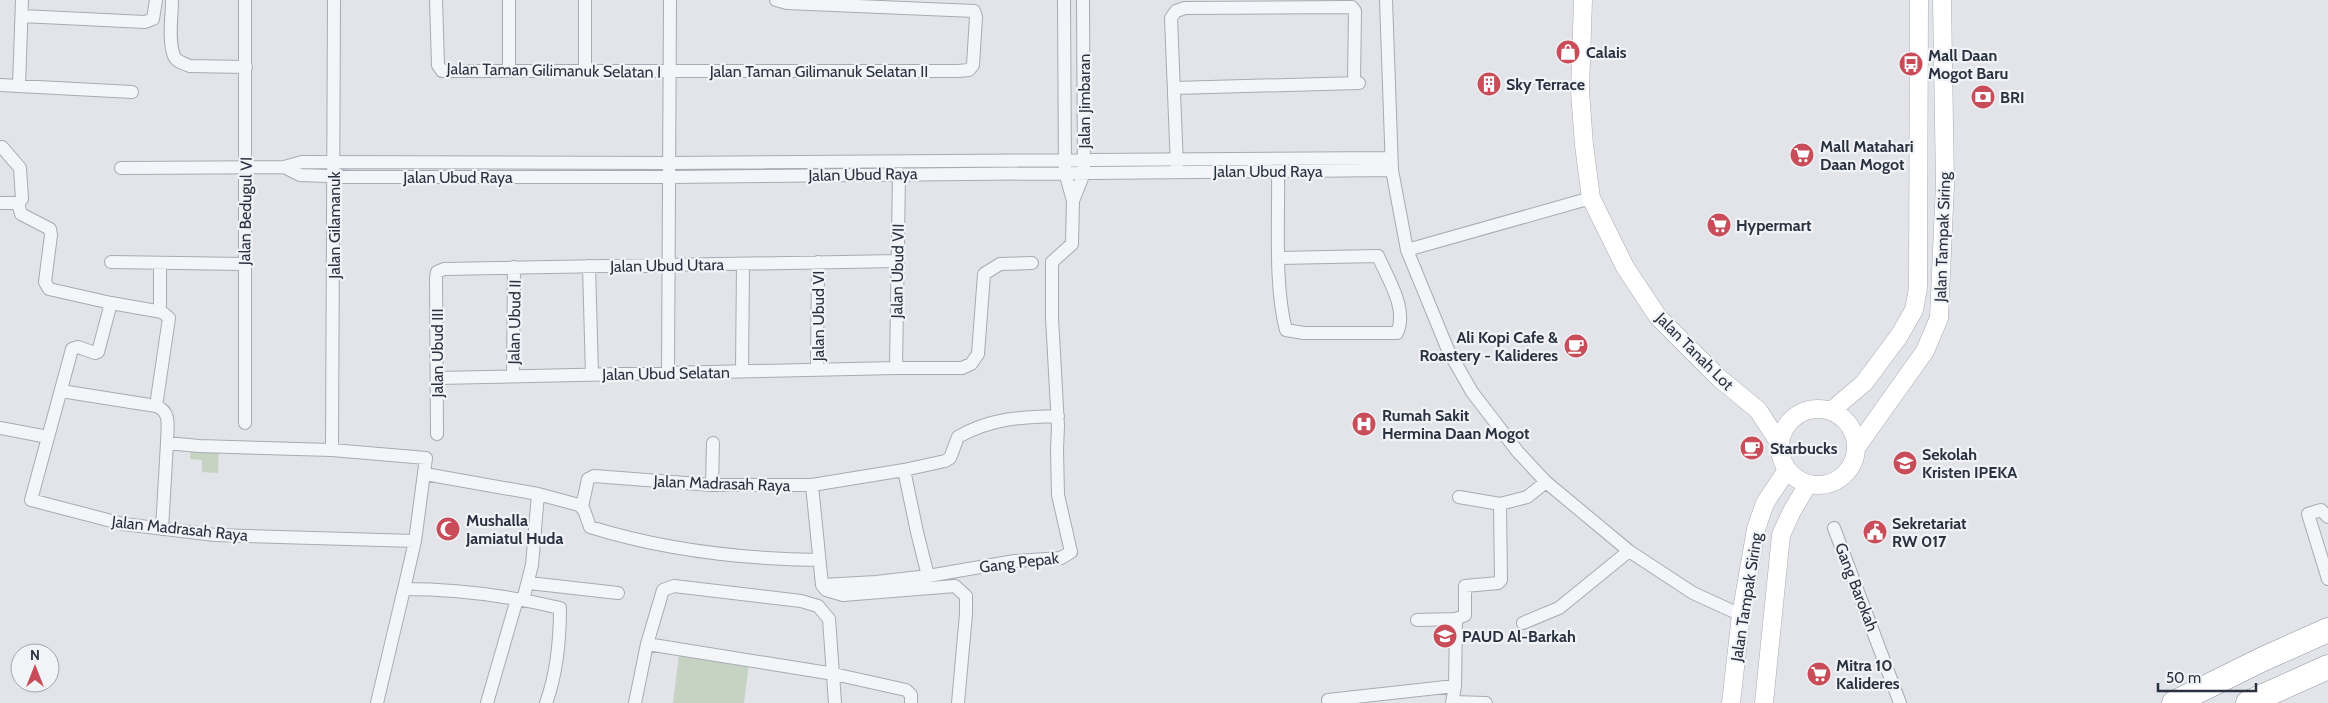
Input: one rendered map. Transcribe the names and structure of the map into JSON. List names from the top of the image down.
{
  "streets": {
    "main road": ["Jalan Tampak Siring", "Jalan Tanah Lot"],
    "street": [
      "Jalan Taman Gilimanuk Selatan I",
      "Jalan Taman Gilimanuk Selatan II",
      "Jalan Jimbaran",
      "Jalan Ubud Raya",
      "Jalan Bedugul VI",
      "Jalan Gilamanuk",
      "Jalan Ubud Utara",
      "Jalan Ubud VII",
      "Jalan Ubud VI",
      "Jalan Ubud II",
      "Jalan Ubud III",
      "Jalan Ubud Selatan",
      "Jalan Madrasah Raya",
      "Gang Pepak",
      "Gang Barokah"
    ]
  },
  "crossings": [
    ["Jalan Taman Gilimanuk Selatan I", "Jalan Taman Gilimanuk Selatan II"],
    ["Jalan Jimbaran", "Jalan Ubud Raya"],
    ["Jalan Jimbaran", "Gang Pepak"],
    ["Jalan Ubud Raya", "Jalan Gilamanuk"],
    ["Jalan Ubud Raya", "Jalan Ubud VII"],
    ["Jalan Tampak Siring", "Jalan Tanah Lot"],
    ["Jalan Ubud Utara", "Jalan Ubud VII"],
    ["Jalan Ubud Utara", "Jalan Ubud VI"],
    ["Jalan Ubud Utara", "Jalan Ubud II"],
    ["Jalan Ubud Utara", "Jalan Ubud III"],
    ["Jalan Ubud VII", "Jalan Ubud Selatan"],
    ["Jalan Ubud VI", "Jalan Ubud Selatan"],
    ["Jalan Ubud II", "Jalan Ubud Selatan"],
    ["Jalan Ubud III", "Jalan Ubud Selatan"],
    ["Jalan Madrasah Raya", "Gang Pepak"]
  ],
  "places": {
    "shop": ["Calais"],
    "bus stop": ["Mall Daan Mogot Baru"],
    "building": ["Sky Terrace"],
    "bank": ["BRI"],
    "supermarket": ["Mall Matahari Daan Mogot", "Hypermart", "Mitra 10 Kalideres"],
    "cafe": ["Ali Kopi Cafe & Roastery - Kalideres", "Starbucks"],
    "hospital": ["Rumah Sakit Hermina Daan Mogot"],
    "school or university": ["Sekolah Kristen IPEKA", "PAUD Al-Barkah"],
    "mosque": ["Mushalla Jamiatul Huda"],
    "public building": ["Sekretariat RW 017"]
  },
  "scale_bar": "50 m",
  "north": "top"
}
